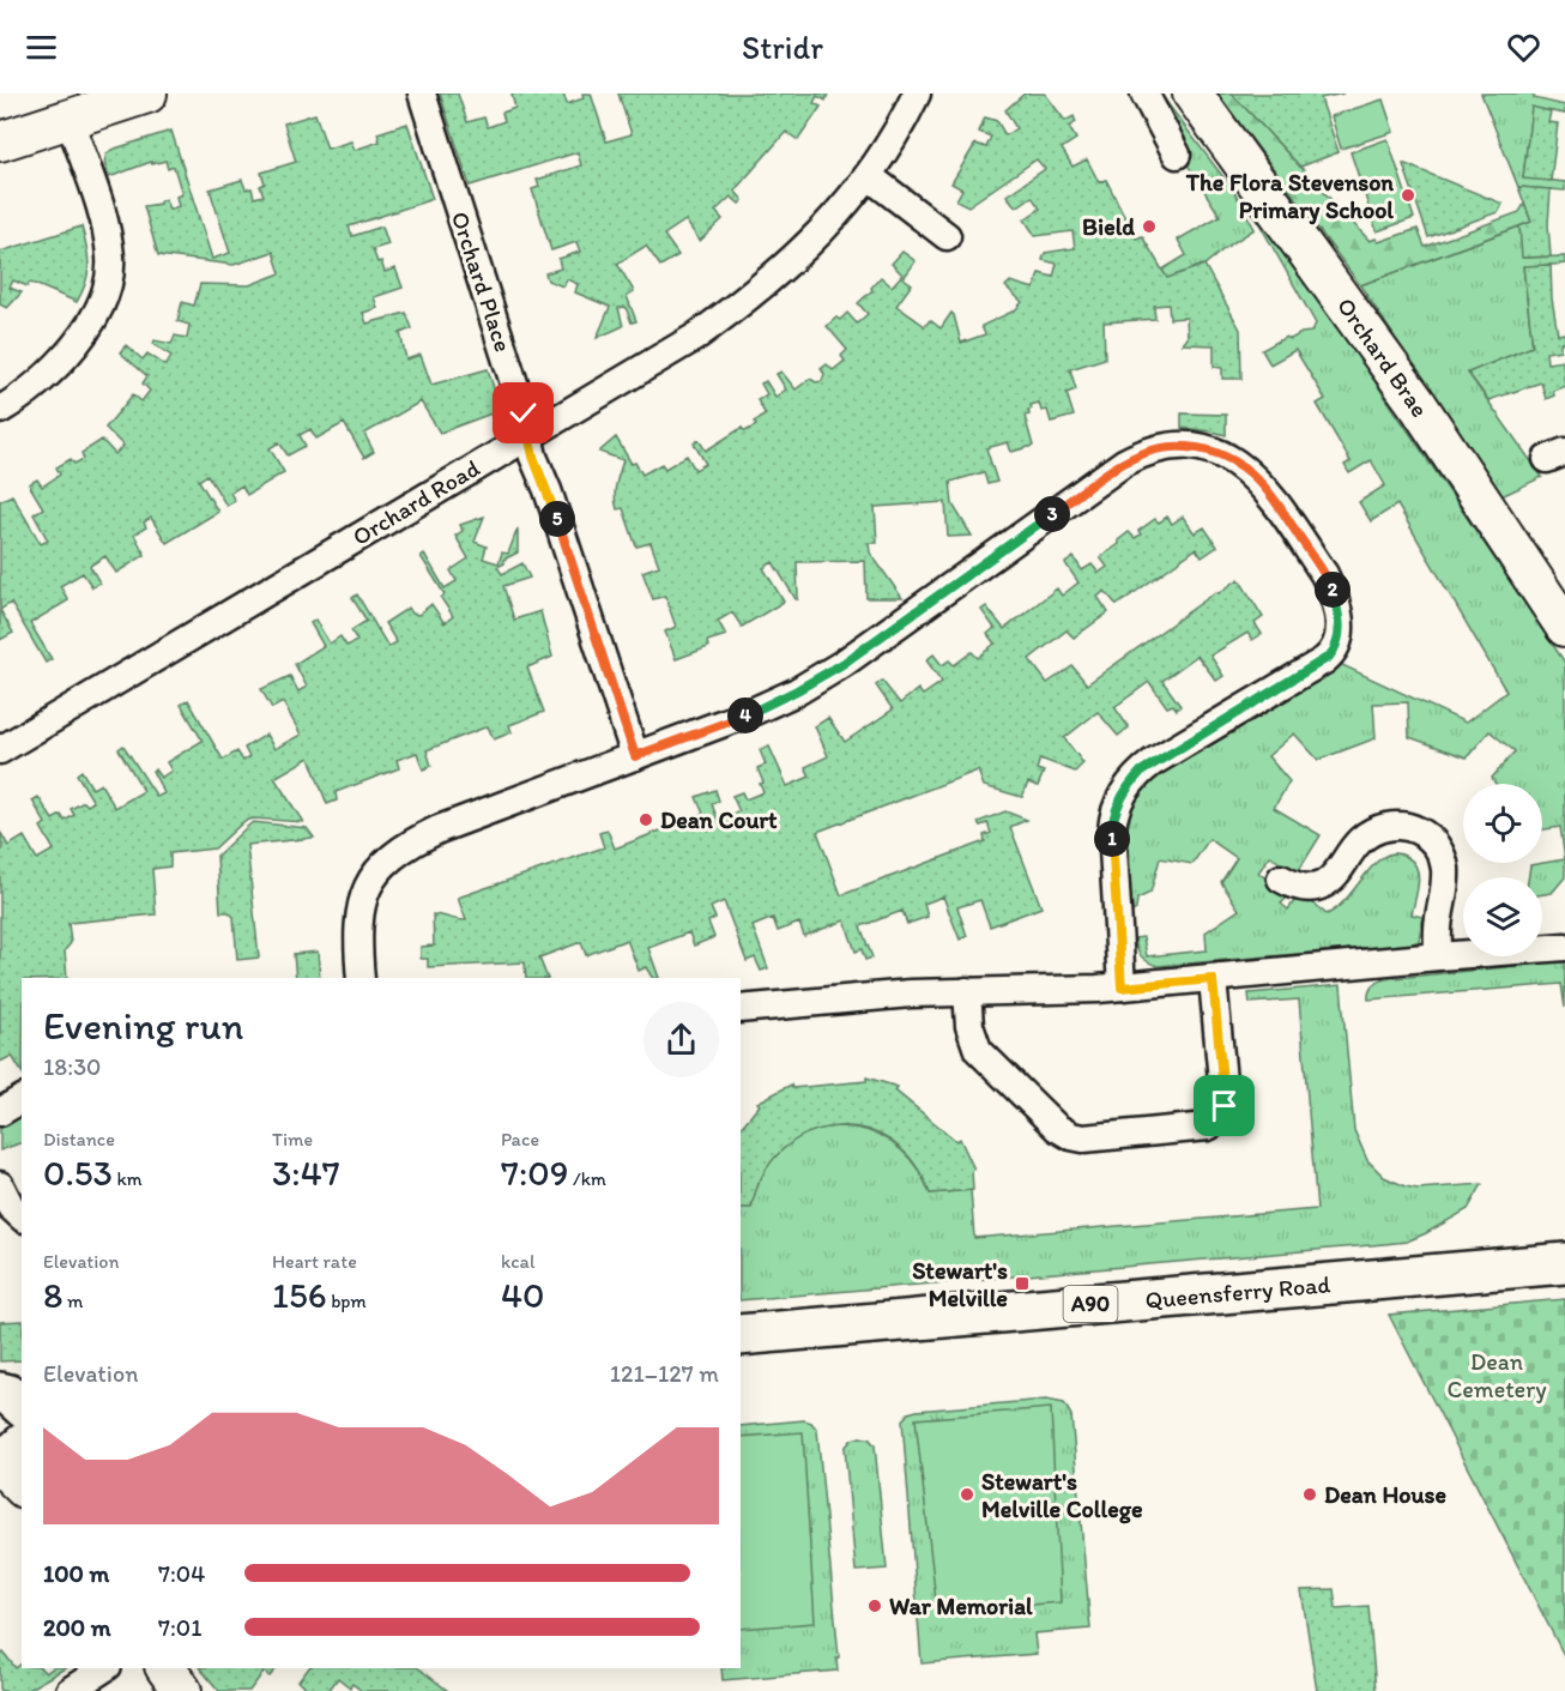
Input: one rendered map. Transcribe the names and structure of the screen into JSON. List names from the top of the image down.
{
  "streets": {
    "main road": ["Queensferry Road", "A90"],
    "street": ["Orchard Place", "Orchard Brae", "Orchard Road"]
  },
  "crossings": [
    ["Orchard Place", "Orchard Road"]
  ],
  "parks": ["Dean Cemetery"],
  "places": {
    "other": [
      "The Flora Stevenson Primary School",
      "Bield",
      "Dean Court",
      "Stewart's Melville College",
      "Dean House",
      "War Memorial"
    ],
    "transit": ["Stewart's Melville"]
  },
  "page": {
    "header": "Stridr",
    "pins": [
      "3",
      "5",
      "2",
      "4",
      "1"
    ],
    "heading": ["Evening run", "18:30"],
    "stats": [
      ["Distance", "0.53 km"],
      ["Time", "3:47"],
      ["Pace", "7:09 /km"],
      ["Elevation", "8 m"],
      ["Heart rate", "156 bpm"],
      ["kcal", "40"]
    ],
    "chart": ["Elevation", "121–127 m"],
    "list": [
      {
        "name": "100 m",
        "note": "7:04"
      },
      {
        "name": "200 m",
        "note": "7:01"
      }
    ]
  }
}
